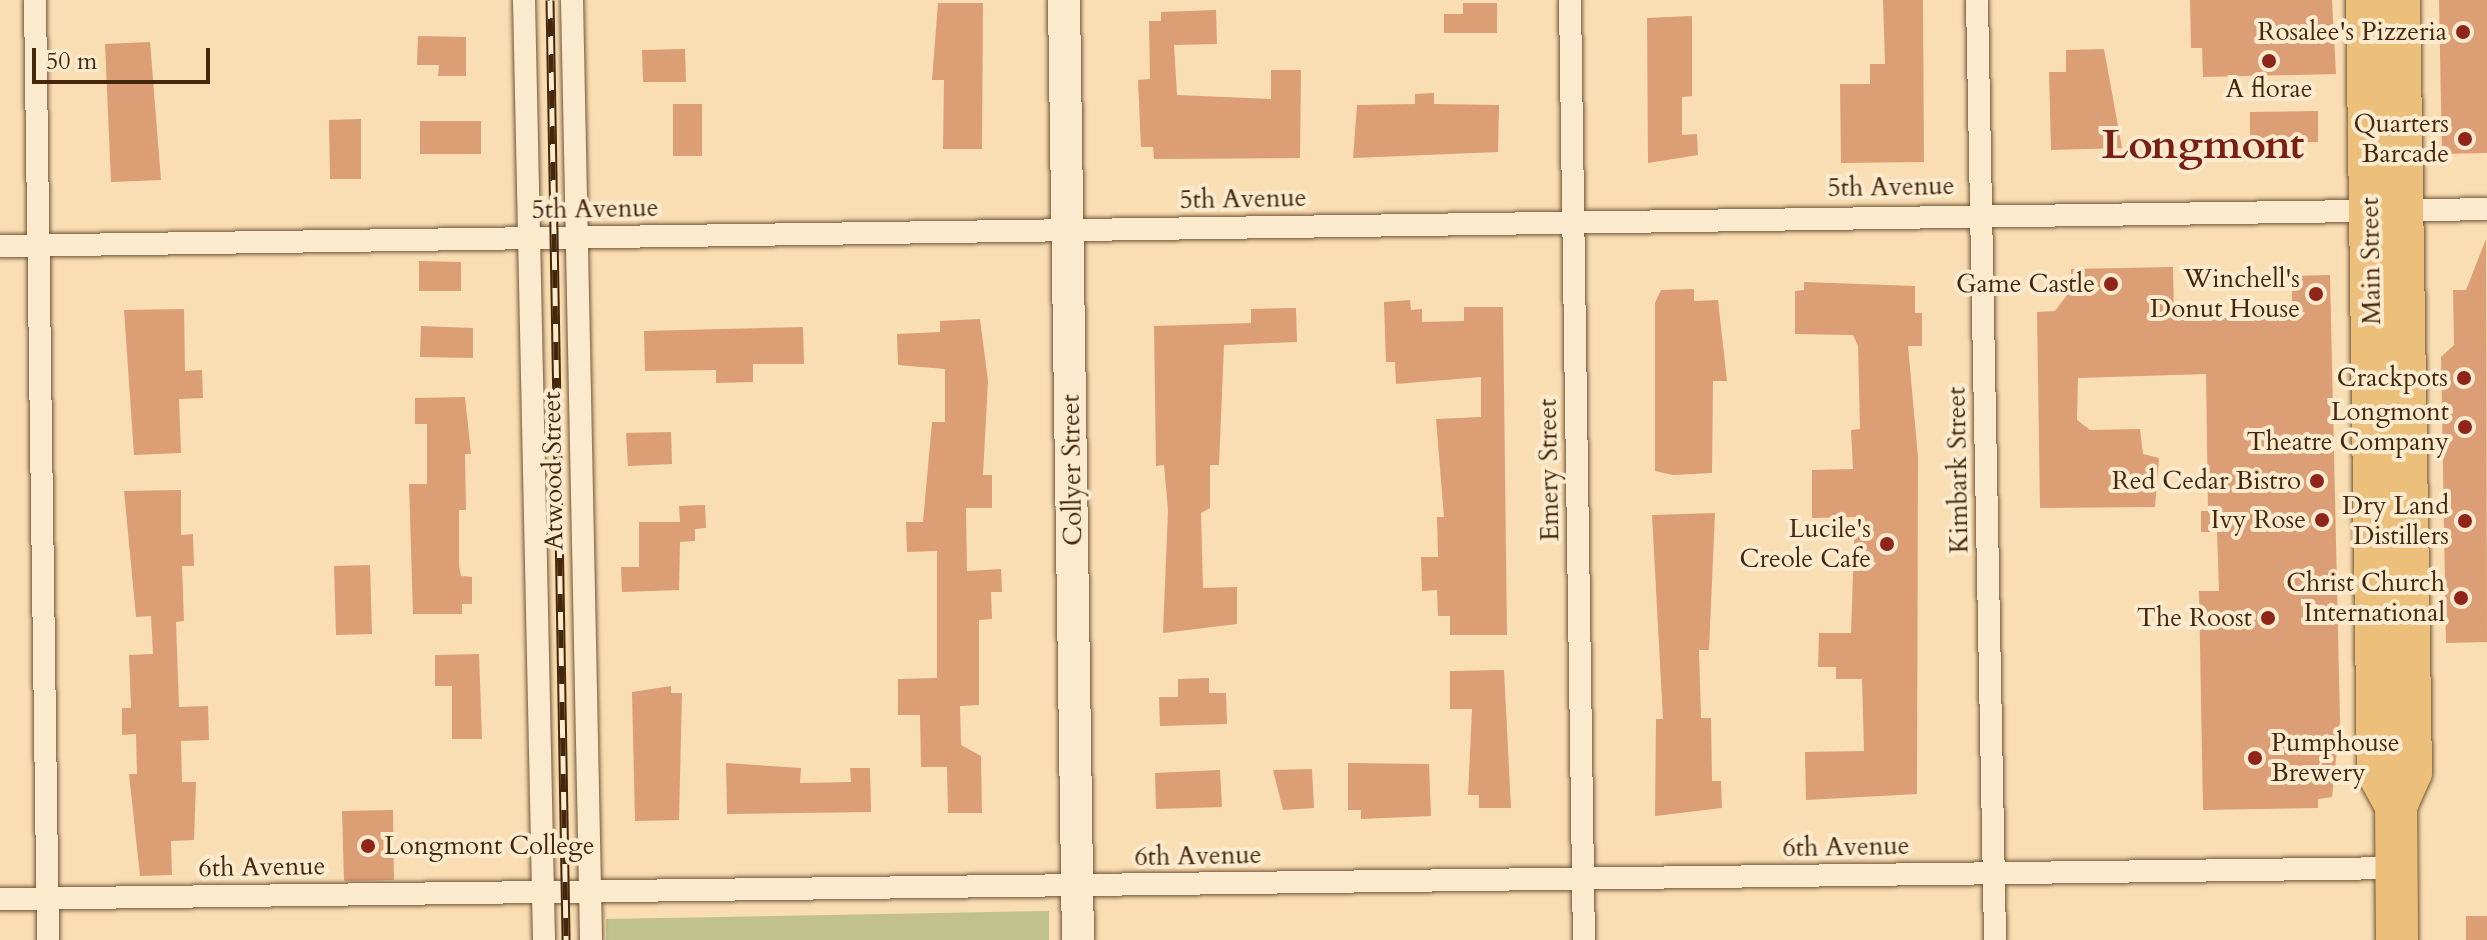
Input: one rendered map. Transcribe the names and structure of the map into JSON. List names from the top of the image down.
{
  "streets": {
    "highway": ["Main Street"],
    "street": [
      "5th Avenue",
      "Collyer Street",
      "Emery Street",
      "Kimbark Street",
      "Atwood Street",
      "6th Avenue"
    ]
  },
  "crossings": [
    ["5th Avenue", "Main Street"],
    ["5th Avenue", "Collyer Street"],
    ["5th Avenue", "Emery Street"],
    ["5th Avenue", "Kimbark Street"],
    ["5th Avenue", "Atwood Street"],
    ["Main Street", "6th Avenue"],
    ["Collyer Street", "6th Avenue"],
    ["Emery Street", "6th Avenue"],
    ["Kimbark Street", "6th Avenue"],
    ["Atwood Street", "6th Avenue"]
  ],
  "districts": ["Longmont"],
  "places": [
    "Rosalee's Pizzeria",
    "A florae",
    "Quarters Barcade",
    "Game Castle",
    "Winchell's Donut House",
    "Crackpots",
    "Longmont Theatre Company",
    "Red Cedar Bistro",
    "Ivy Rose",
    "Dry Land Distillers",
    "Lucile's Creole Cafe",
    "Christ Church International",
    "The Roost",
    "Pumphouse Brewery",
    "Longmont College"
  ],
  "scale_bar": "50 m"
}
